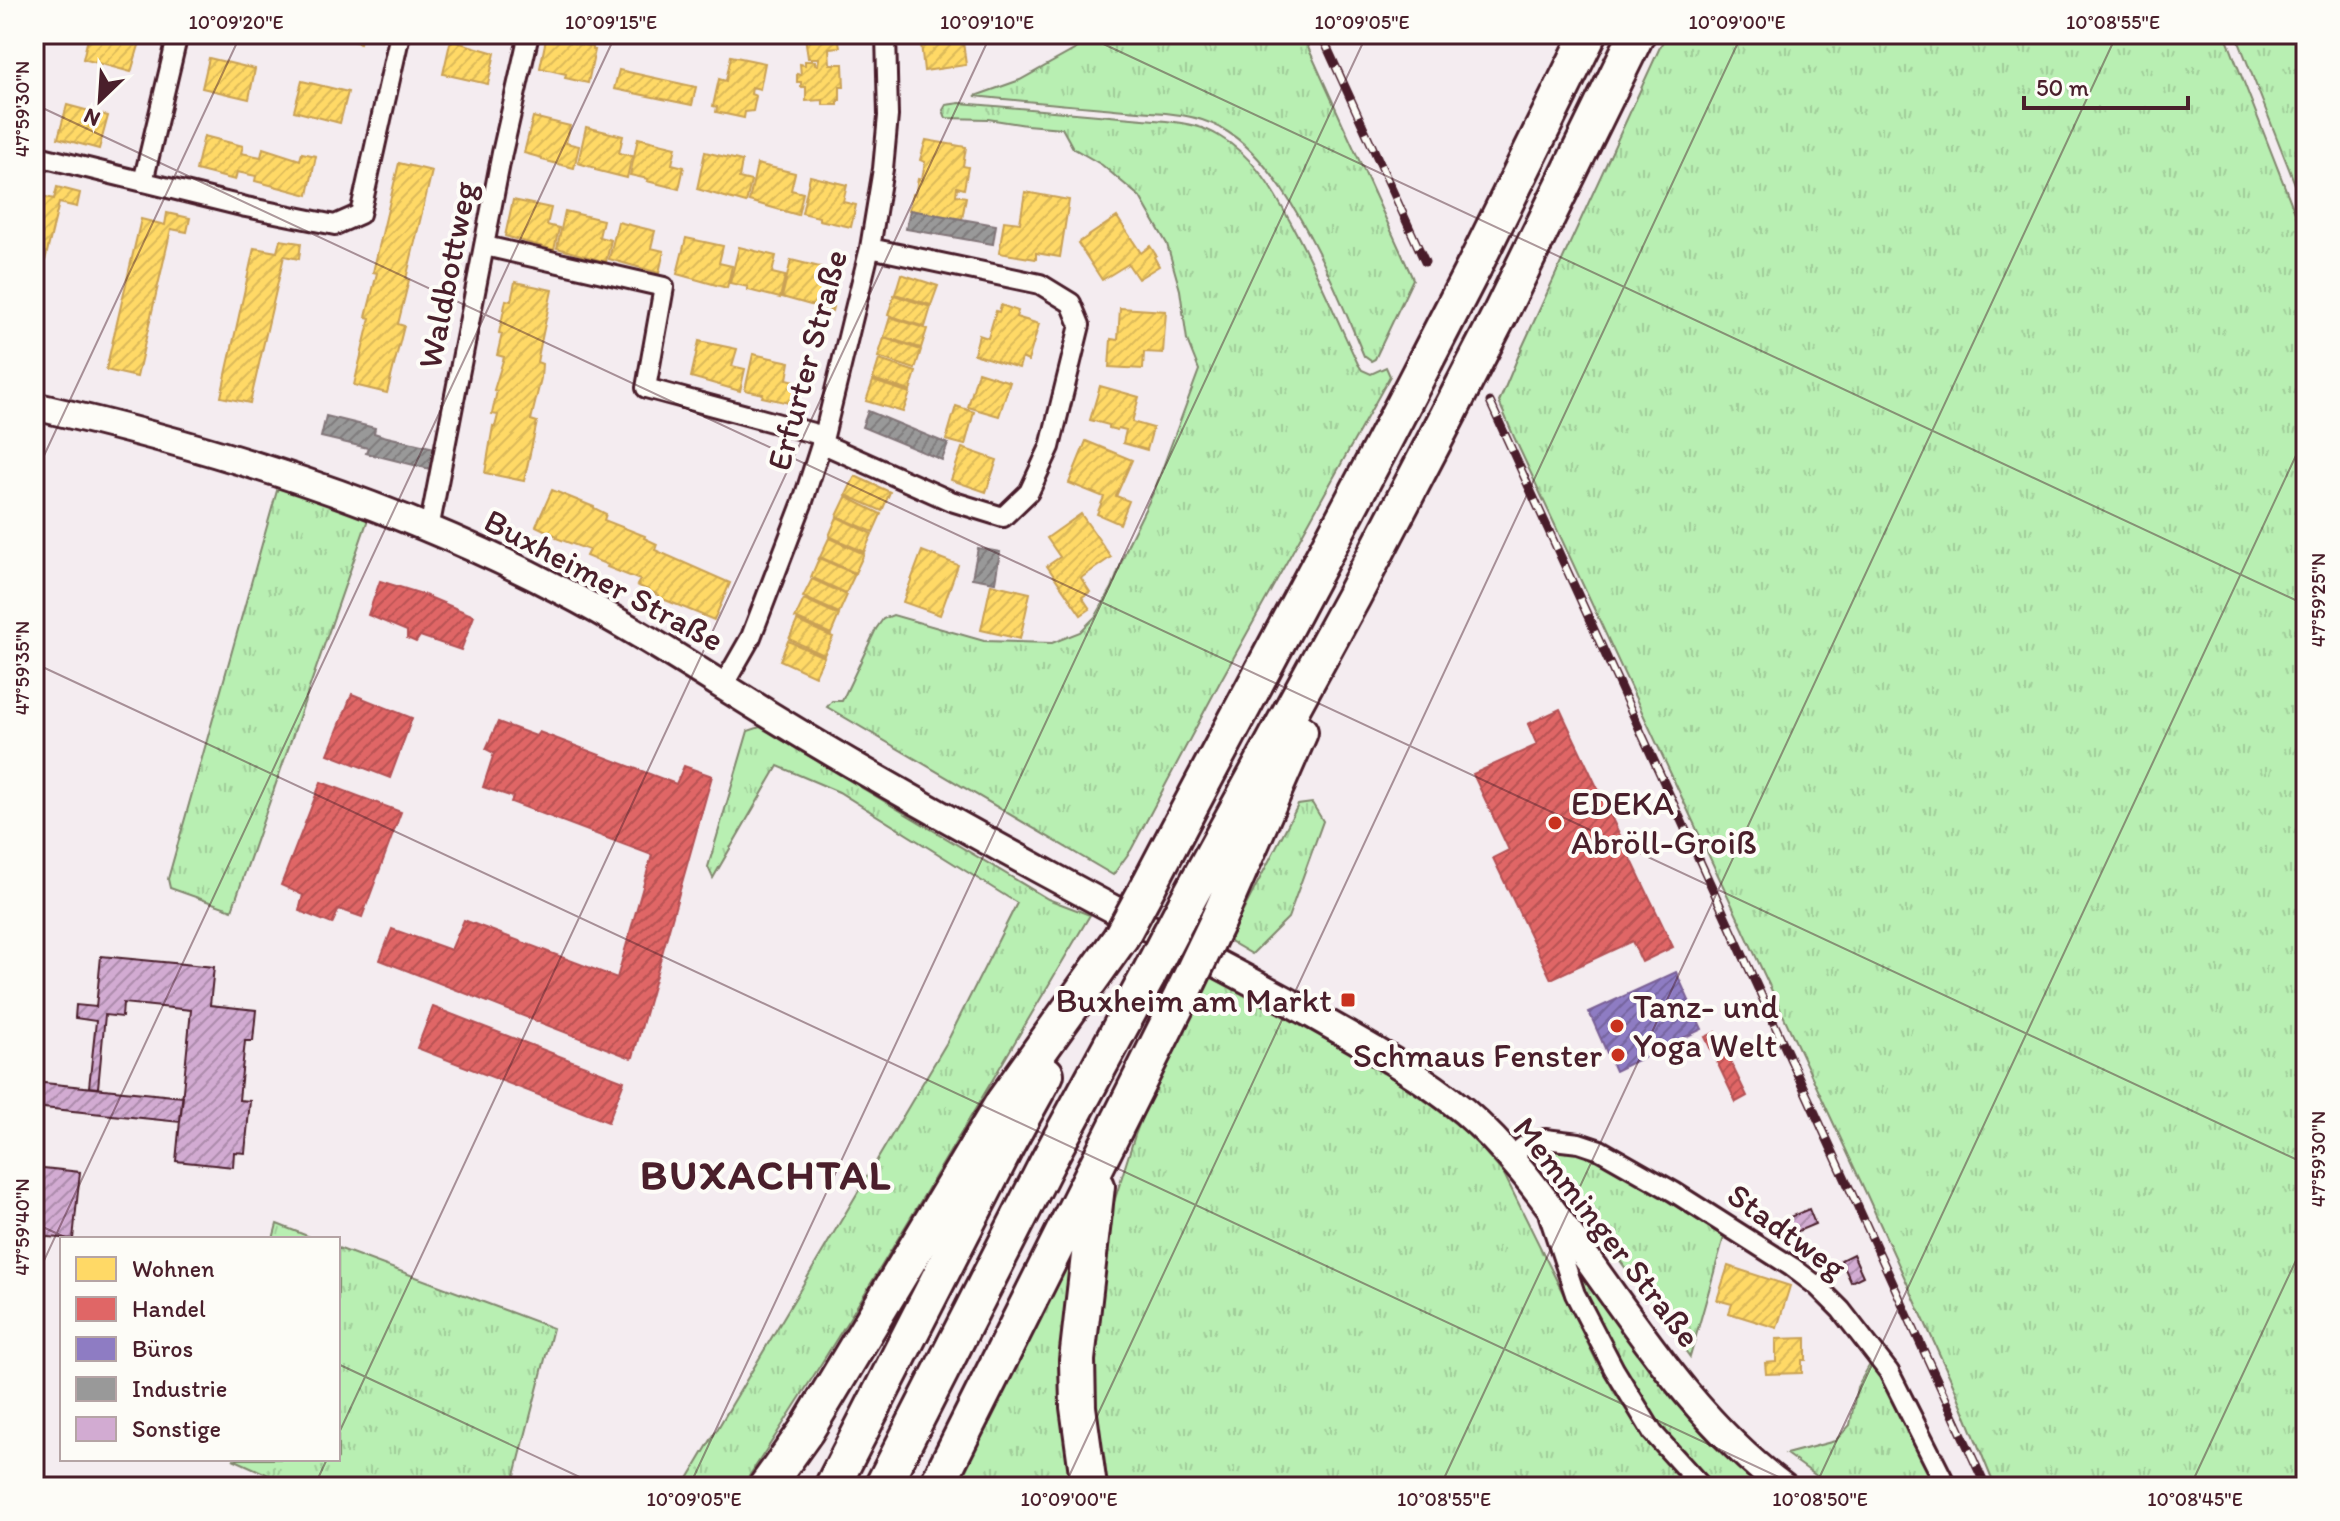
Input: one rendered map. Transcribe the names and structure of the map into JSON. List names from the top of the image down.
{
  "streets": {
    "street": [
      "Waldbottweg",
      "Erfurter Straße",
      "Buxheimer Straße",
      "Stadtweg",
      "Memminger Straße"
    ]
  },
  "crossings": [
    ["Waldbottweg", "Buxheimer Straße"],
    ["Erfurter Straße", "Buxheimer Straße"],
    ["Buxheimer Straße", "Memminger Straße"],
    ["Stadtweg", "Memminger Straße"]
  ],
  "districts": ["BUXACHTAL"],
  "places": {
    "other": ["EDEKA Abröll-Groiß", "Tanz- und Yoga Welt", "Schmaus Fenster"],
    "transit": ["Buxheim am Markt"]
  },
  "legend": [
    "Wohnen",
    "Handel",
    "Büros",
    "Industrie",
    "Sonstige"
  ],
  "scale_bar": "50 m",
  "north": "bottom left",
  "coordinates": [
    "10°09'20\"E",
    "10°09'15\"E",
    "10°09'10\"E",
    "10°09'05\"E",
    "10°09'00\"E",
    "10°08'55\"E",
    "47°59'30\"N",
    "47°59'25\"N",
    "47°59'35\"N",
    "47°59'40\"N",
    "10°08'50\"E",
    "10°08'45\"E"
  ]
}
